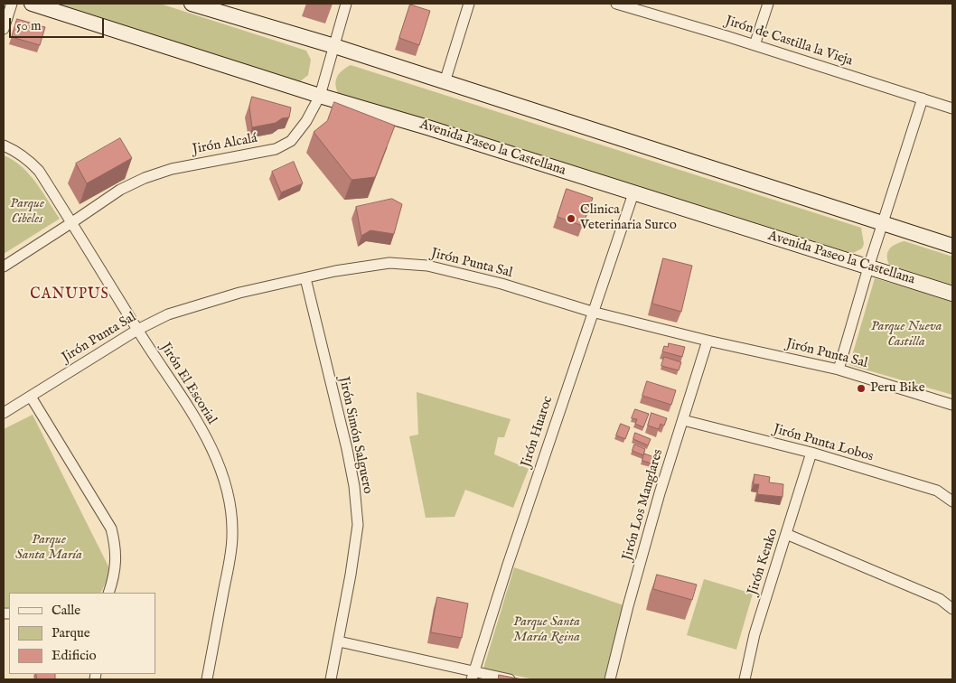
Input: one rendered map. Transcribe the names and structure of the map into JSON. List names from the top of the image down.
{
  "streets": {
    "main road": ["Avenida Paseo la Castellana"],
    "street": [
      "Jirón de Castilla la Vieja",
      "Jirón Alcalá",
      "Jirón Punta Sal",
      "Jirón El Escorial",
      "Jirón Huaroc",
      "Jirón Simón Salguero",
      "Jirón Punta Lobos",
      "Jirón Los Manglares",
      "Jirón Kenko"
    ]
  },
  "crossings": [
    ["Jirón Alcalá", "Avenida Paseo la Castellana"],
    ["Jirón Alcalá", "Jirón El Escorial"],
    ["Avenida Paseo la Castellana", "Jirón Huaroc"],
    ["Jirón Punta Sal", "Jirón El Escorial"],
    ["Jirón Punta Sal", "Jirón Huaroc"],
    ["Jirón Punta Sal", "Jirón Simón Salguero"],
    ["Jirón Punta Sal", "Jirón Los Manglares"],
    ["Jirón Punta Lobos", "Jirón Los Manglares"],
    ["Jirón Punta Lobos", "Jirón Kenko"]
  ],
  "districts": ["CANUPUS"],
  "parks": [
    "Parque Cibeles",
    "Parque Nueva Castilla",
    "Parque Santa María",
    "Parque Santa María Reina"
  ],
  "places": ["Clinica Veterinaria Surco", "Peru Bike"],
  "legend": ["Calle", "Parque", "Edificio"],
  "scale_bar": "50 m"
}
